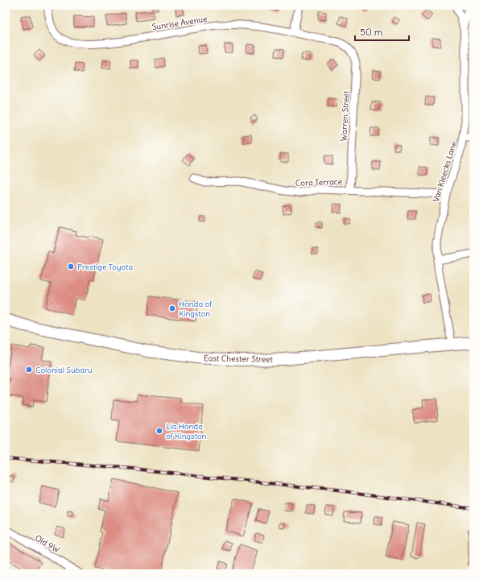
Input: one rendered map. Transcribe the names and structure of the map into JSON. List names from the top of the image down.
{
  "streets": {
    "main road": ["East Chester Street"],
    "street": [
      "Sunrise Avenue",
      "Warren Street",
      "Van Kleecks Lane",
      "Cora Terrace",
      "Old 9W"
    ]
  },
  "crossings": [
    ["Sunrise Avenue", "Warren Street"],
    ["Warren Street", "Cora Terrace"],
    ["Van Kleecks Lane", "Cora Terrace"],
    ["Van Kleecks Lane", "East Chester Street"]
  ],
  "places": [
    "Prestige Toyota",
    "Honda of Kingston",
    "Colonial Subaru",
    "Lia Honda of Kingston"
  ],
  "scale_bar": "50 m"
}
